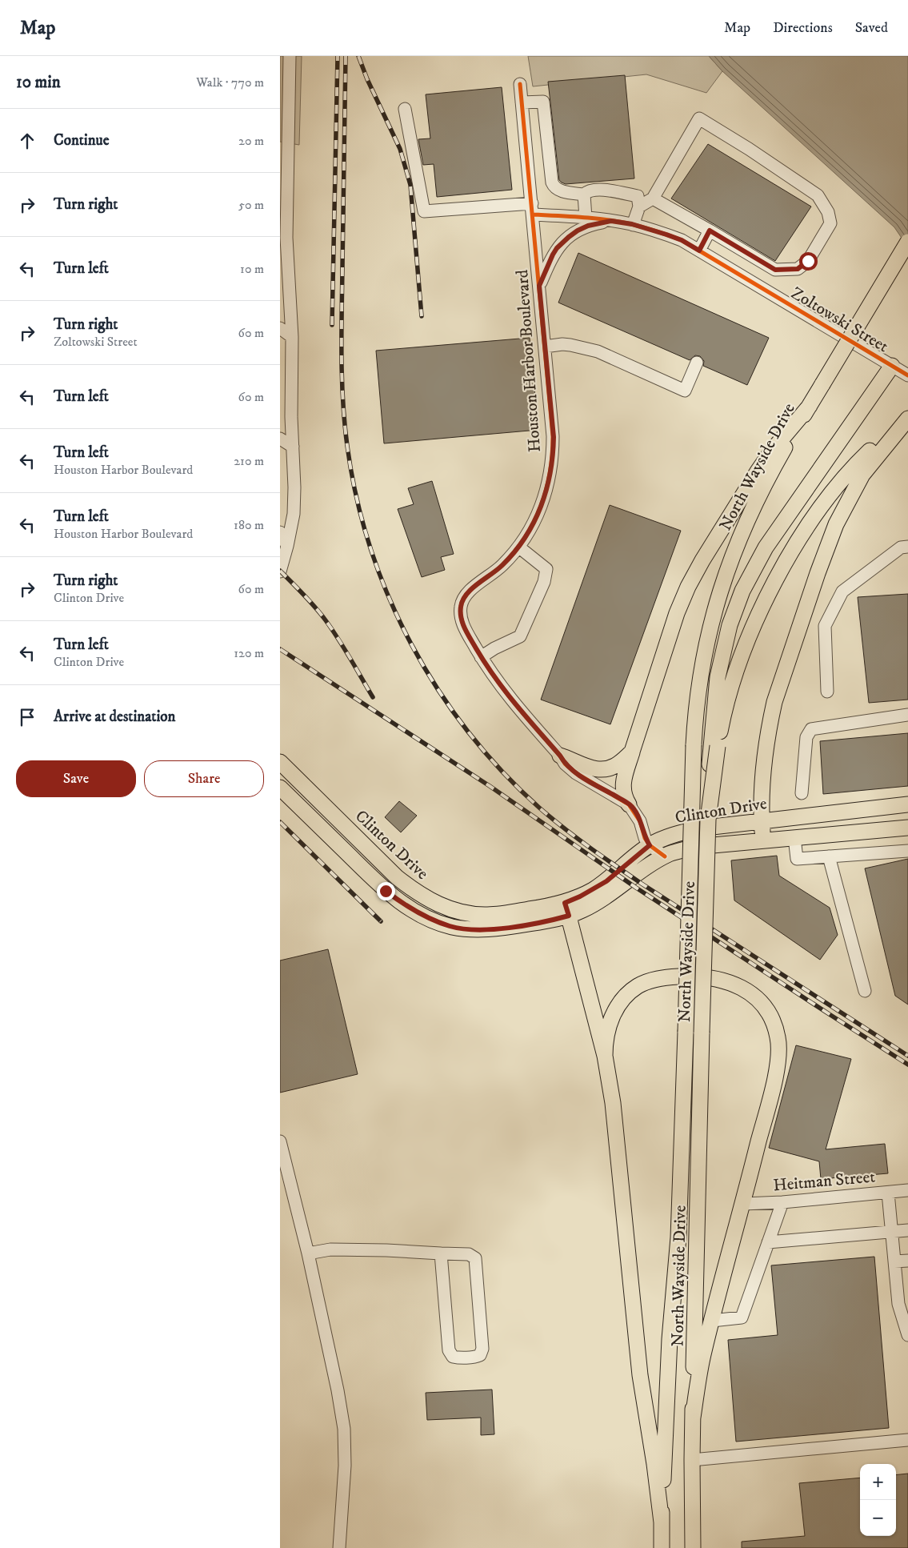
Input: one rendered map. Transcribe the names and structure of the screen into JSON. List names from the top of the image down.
{
  "streets": {
    "main road": ["North Wayside Drive", "Clinton Drive"],
    "street": ["Zoltowski Street", "Houston Harbor Boulevard", "Heitman Street"]
  },
  "crossings": [
    ["Zoltowski Street", "Houston Harbor Boulevard"],
    ["Houston Harbor Boulevard", "Clinton Drive"]
  ],
  "page": {
    "header": "Map",
    "nav": ["Map", "Directions", "Saved"],
    "heading": ["10 min", "Walk · 770 m"],
    "list": [
      ["Continue", "20 m"],
      ["Turn right", "50 m"],
      ["Turn left", "10 m"],
      ["Turn right", "Zoltowski Street", "60 m"],
      ["Turn left", "60 m"],
      ["Turn left", "Houston Harbor Boulevard", "210 m"],
      ["Turn left", "Houston Harbor Boulevard", "180 m"],
      ["Turn right", "Clinton Drive", "60 m"],
      ["Turn left", "Clinton Drive", "120 m"],
      "Arrive at destination"
    ],
    "buttons": ["Save", "Share"],
    "map_buttons": ["+", "−"]
  }
}
